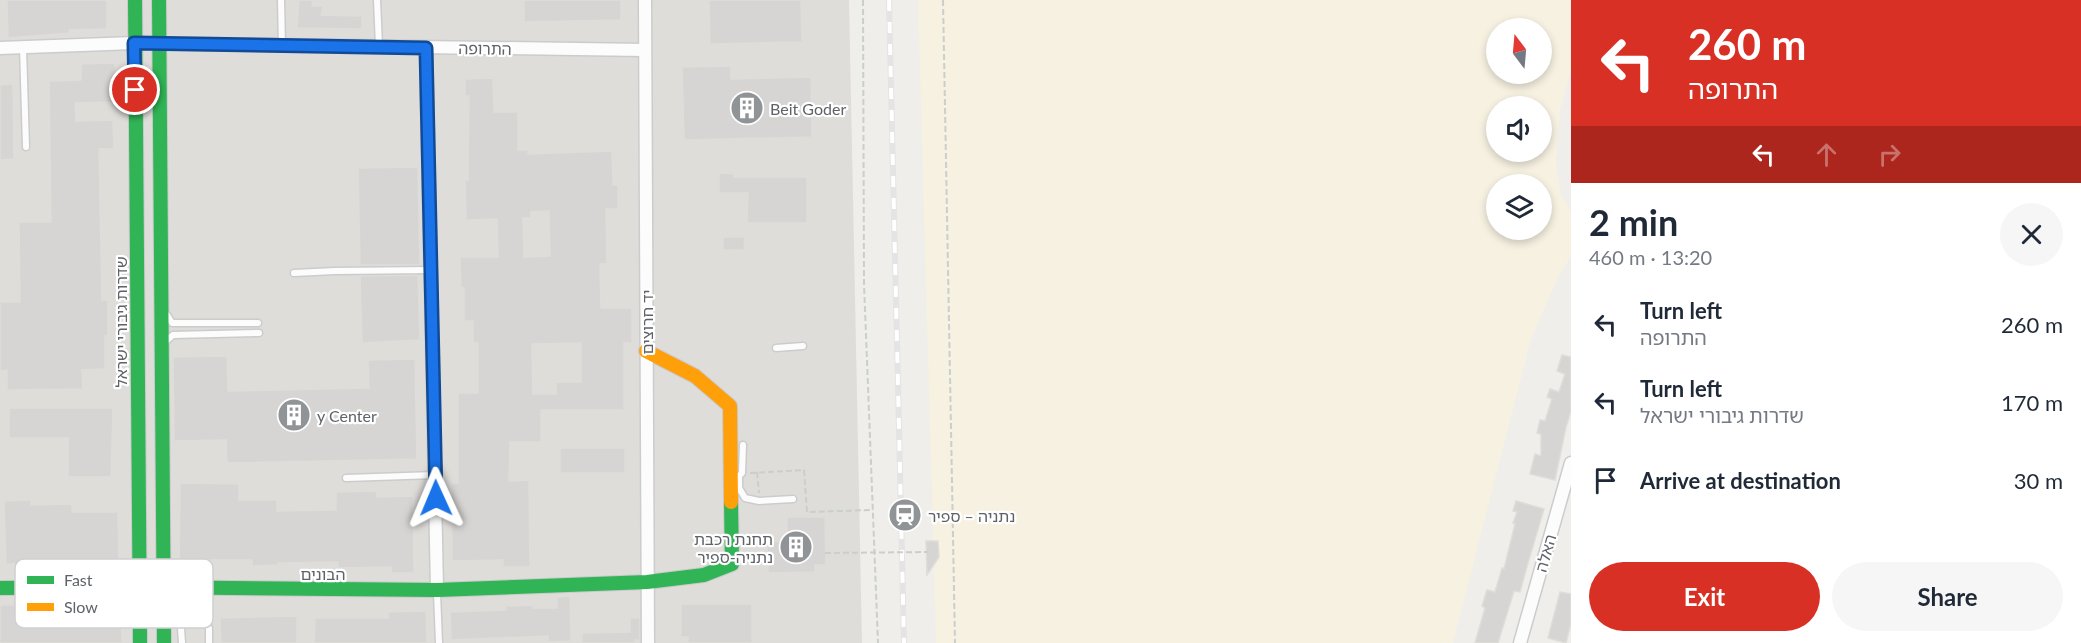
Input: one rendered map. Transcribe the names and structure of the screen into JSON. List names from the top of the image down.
{
  "streets": {
    "street": [
      "התרופה",
      "שדרות גיבורי ישראל",
      "יד חרוצים",
      "האלה",
      "הבונים"
    ]
  },
  "crossings": [
    ["התרופה", "שדרות גיבורי ישראל"],
    ["התרופה", "יד חרוצים"],
    ["יד חרוצים", "הבונים"]
  ],
  "places": {
    "building": ["Beit Goder", "y Center", "תחנת רכבת נתניה-ספיר"],
    "station": ["נתניה – ספיר"]
  },
  "legend": ["Fast", "Slow"],
  "north": "top",
  "page": {
    "turn": ["260 m", "התרופה"],
    "heading": ["2 min", "460 m · 13:20"],
    "list": [
      {
        "name": "Turn left",
        "note": "התרופה",
        "value": "260 m"
      },
      {
        "name": "Turn left",
        "note": "שדרות גיבורי ישראל",
        "value": "170 m"
      },
      {
        "name": "Arrive at destination",
        "value": "30 m"
      }
    ],
    "buttons": ["Exit", "Share"]
  }
}
